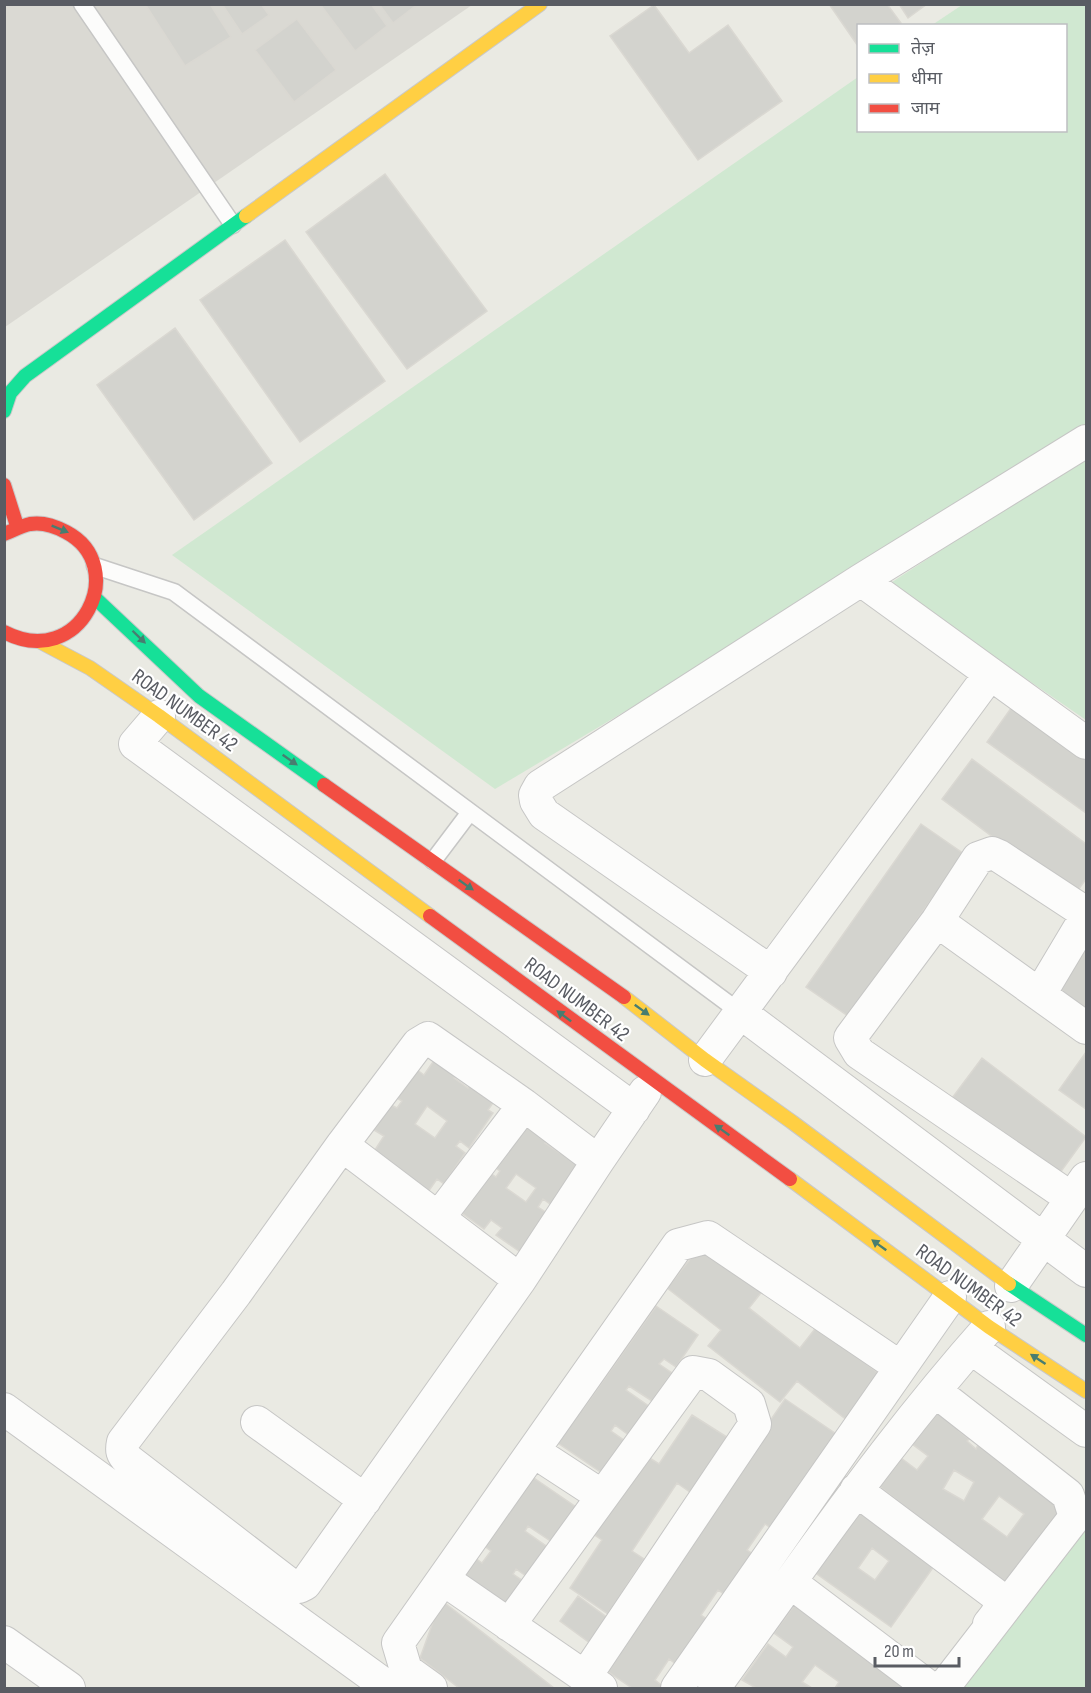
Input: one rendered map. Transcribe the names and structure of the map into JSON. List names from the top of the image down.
{
  "streets": {
    "main road": ["ROAD NUMBER 42"]
  },
  "legend": ["तेज़", "धीमा", "जाम"],
  "scale_bar": "20 m"
}
